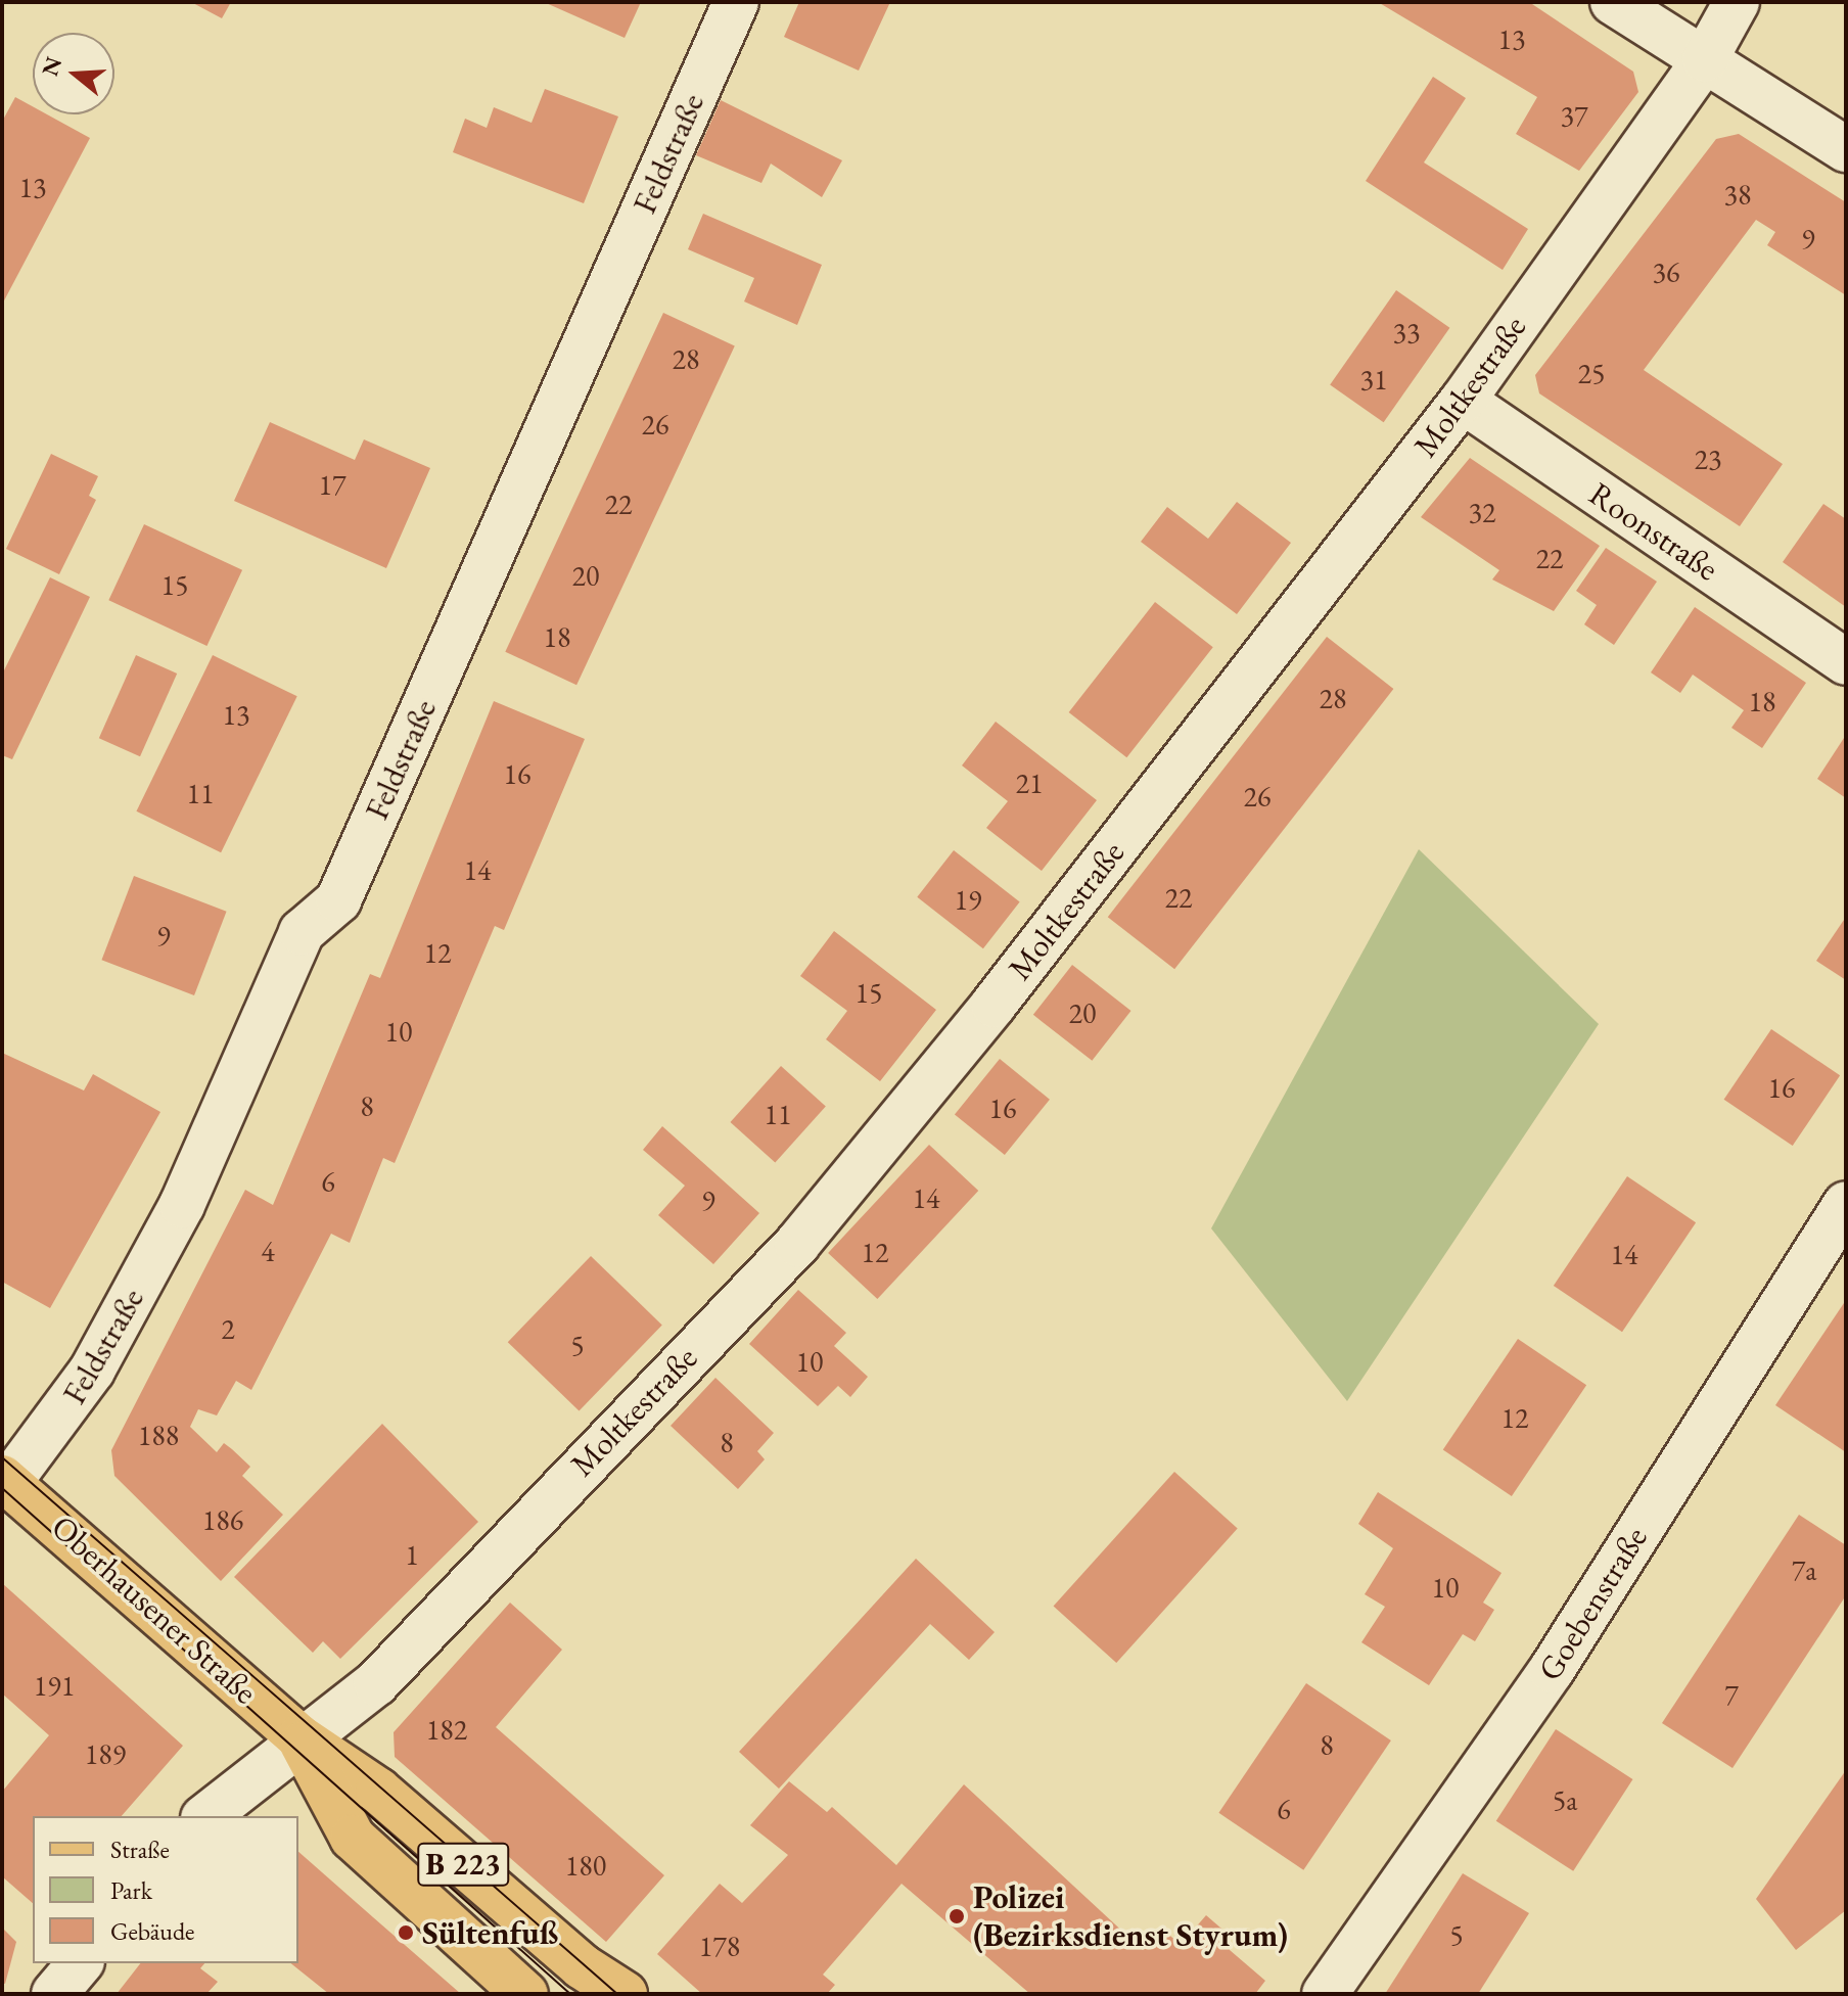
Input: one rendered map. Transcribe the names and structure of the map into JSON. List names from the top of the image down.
{
  "streets": {
    "main road": ["Oberhausener Straße", "B 223"],
    "street": [
      "Feldstraße",
      "Moltkestraße",
      "Roonstraße",
      "Goebenstraße"
    ]
  },
  "crossings": [
    ["Feldstraße", "Oberhausener Straße"],
    ["Moltkestraße", "Roonstraße"],
    ["Moltkestraße", "Oberhausener Straße"]
  ],
  "places": ["Polizei (Bezirksdienst Styrum)", "Sültenfuß"],
  "house_numbers": [
    "13",
    "37",
    "13",
    "38",
    "9",
    "36",
    "33",
    "28",
    "25",
    "31",
    "26",
    "23",
    "17",
    "22",
    "32",
    "22",
    "20",
    "15",
    "18",
    "28",
    "18",
    "13",
    "16",
    "21",
    "11",
    "26",
    "14",
    "22",
    "19",
    "9",
    "12",
    "15",
    "20",
    "10",
    "16",
    "8",
    "16",
    "11",
    "6",
    "14",
    "9",
    "4",
    "12",
    "14",
    "2",
    "5",
    "10",
    "12",
    "188",
    "8",
    "186",
    "1",
    "7a",
    "10",
    "191",
    "7",
    "182",
    "8",
    "189",
    "5a",
    "6",
    "180",
    "5",
    "178"
  ],
  "legend": ["Straße", "Park", "Gebäude"],
  "north": "left"
}
